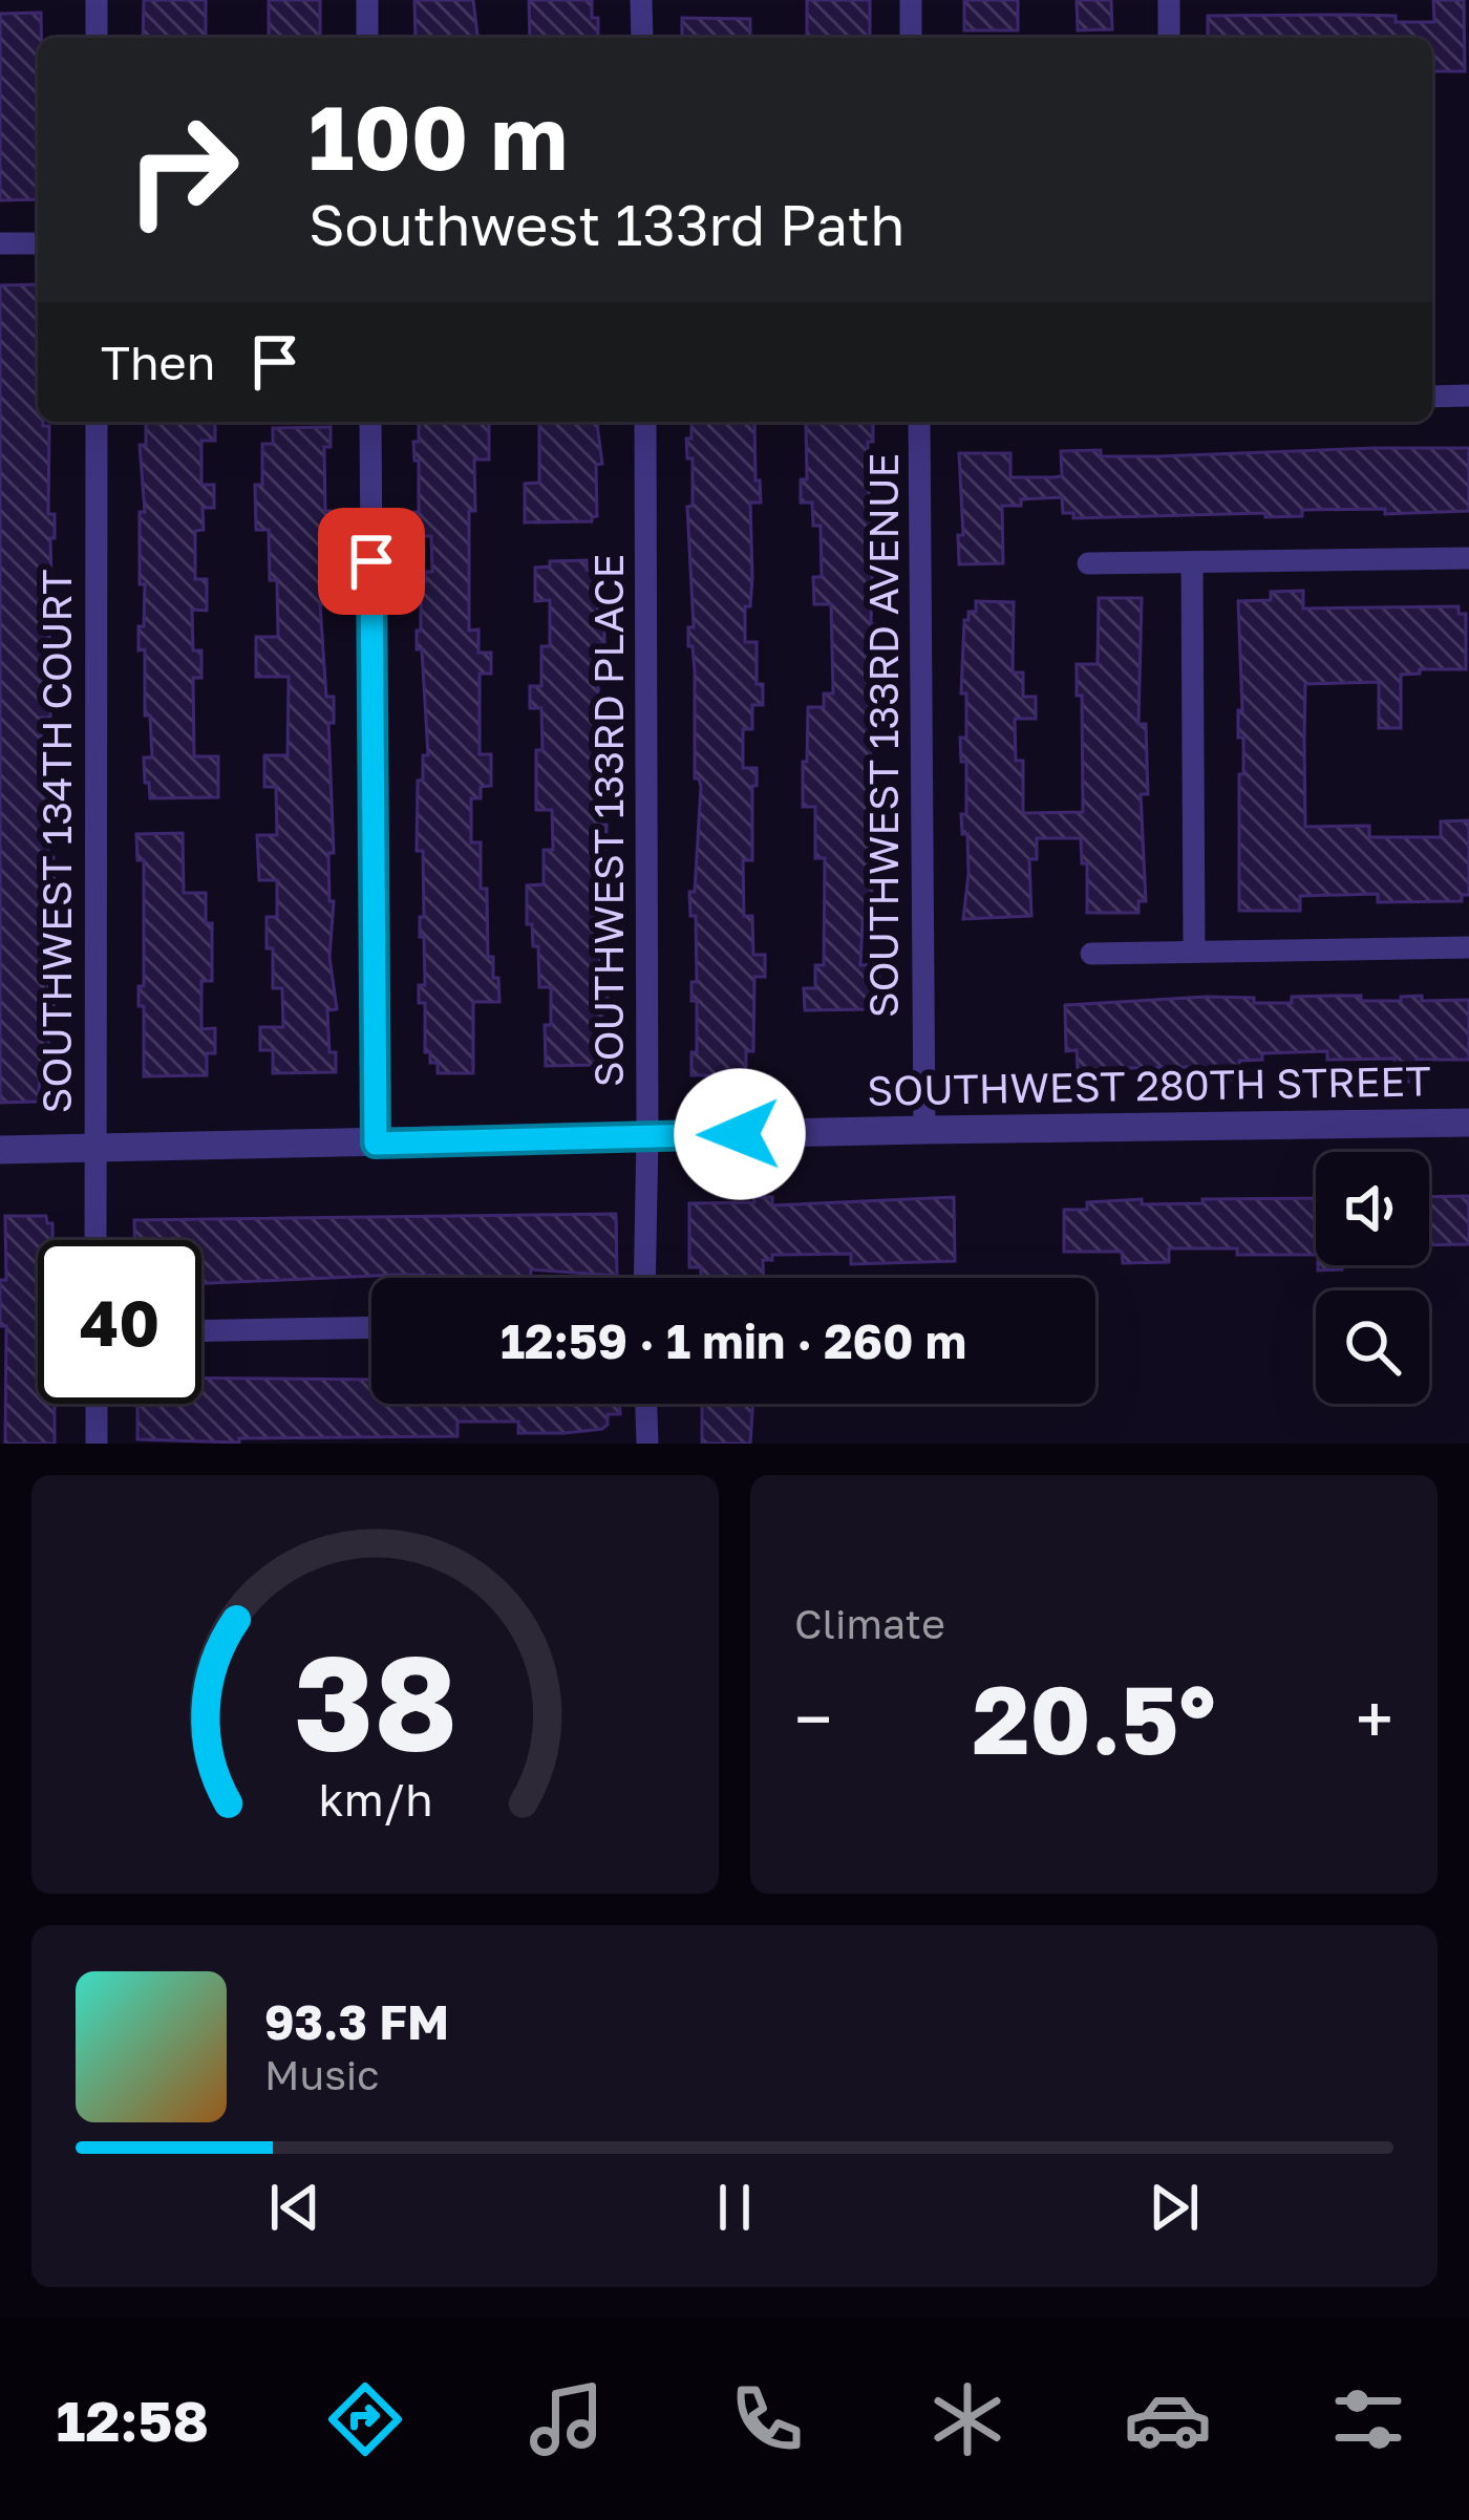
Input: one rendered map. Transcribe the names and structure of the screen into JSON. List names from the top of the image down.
{
  "streets": {
    "street": [
      "SOUTHWEST 133RD AVENUE",
      "SOUTHWEST 133RD PLACE",
      "SOUTHWEST 134TH COURT",
      "SOUTHWEST 280TH STREET"
    ]
  },
  "crossings": [
    ["SOUTHWEST 133RD AVENUE", "SOUTHWEST 280TH STREET"],
    ["SOUTHWEST 133RD PLACE", "SOUTHWEST 280TH STREET"],
    ["SOUTHWEST 134TH COURT", "SOUTHWEST 280TH STREET"]
  ],
  "page": {
    "turn": ["100 m", "Southwest 133rd Path"],
    "then": "Then",
    "limit": "40",
    "trip": "12:59 · 1 min · 260 m",
    "tile": "Climate",
    "heat": ["−", "20.5°", "+"],
    "song": ["93.3 FM", "Music"],
    "tabs": "12:58",
    "gauge": ["38", "km/h"]
  }
}
